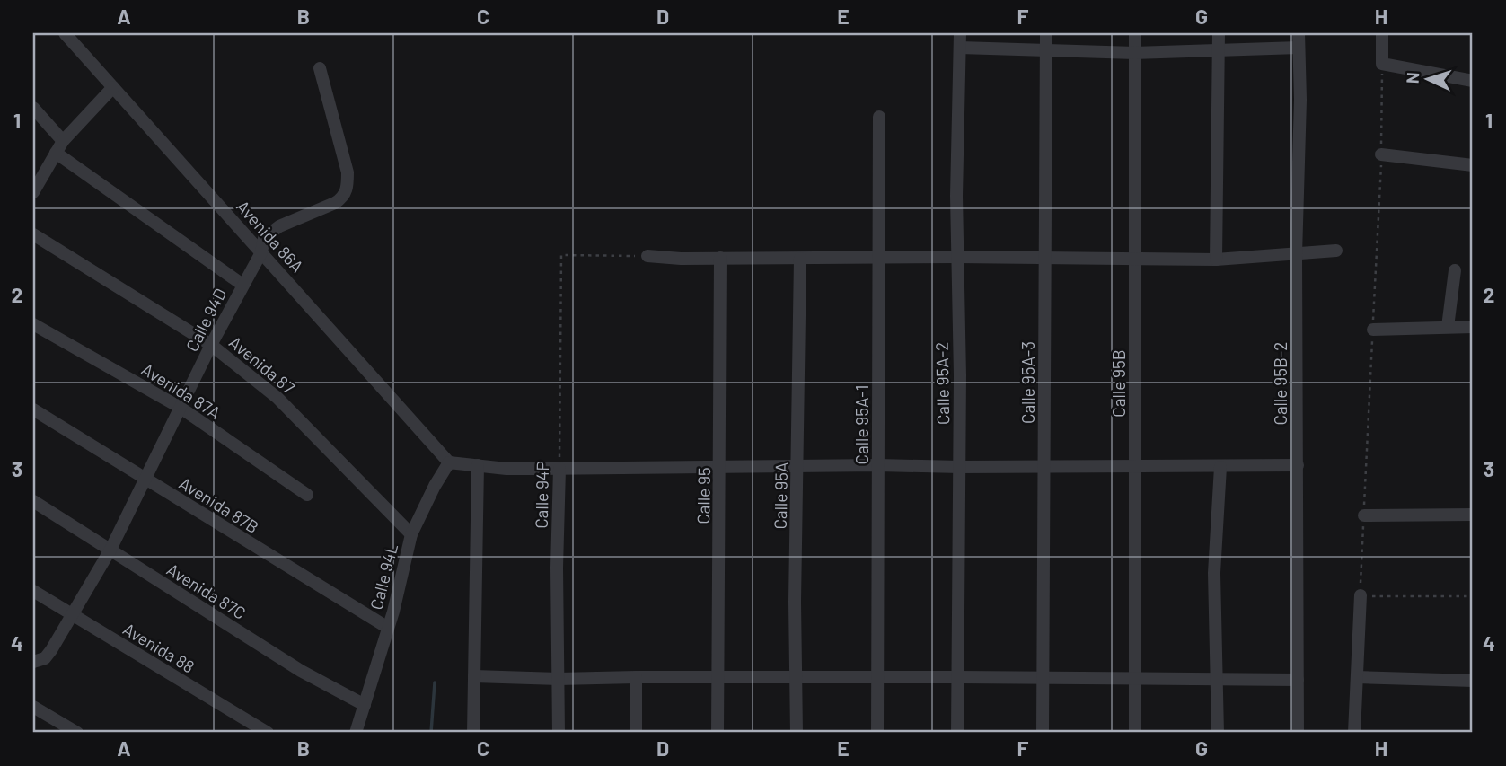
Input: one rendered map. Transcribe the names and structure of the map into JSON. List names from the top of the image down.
{
  "streets": {
    "street": [
      "Avenida 86A",
      "Calle 94D",
      "Avenida 87",
      "Calle 95A-3",
      "Calle 95A-2",
      "Calle 95B",
      "Calle 95B-2",
      "Avenida 87A",
      "Calle 95A-1",
      "Calle 94P",
      "Calle 95",
      "Calle 95A",
      "Avenida 87B",
      "Calle 94L",
      "Avenida 87C",
      "Avenida 88"
    ]
  },
  "crossings": [
    ["Avenida 86A", "Calle 94D"],
    ["Avenida 86A", "Calle 94L"],
    ["Calle 94D", "Avenida 87"],
    ["Calle 94D", "Avenida 87A"],
    ["Calle 94D", "Avenida 87B"],
    ["Calle 94D", "Avenida 87C"],
    ["Calle 94D", "Avenida 88"],
    ["Avenida 87", "Calle 94L"],
    ["Avenida 87B", "Calle 94L"],
    ["Calle 94L", "Avenida 87C"]
  ],
  "north": "left",
  "grid": {
    "columns": [
      "A",
      "B",
      "C",
      "D",
      "E",
      "F",
      "G",
      "H"
    ],
    "rows": [
      "1",
      "2",
      "3",
      "4"
    ]
  }
}
